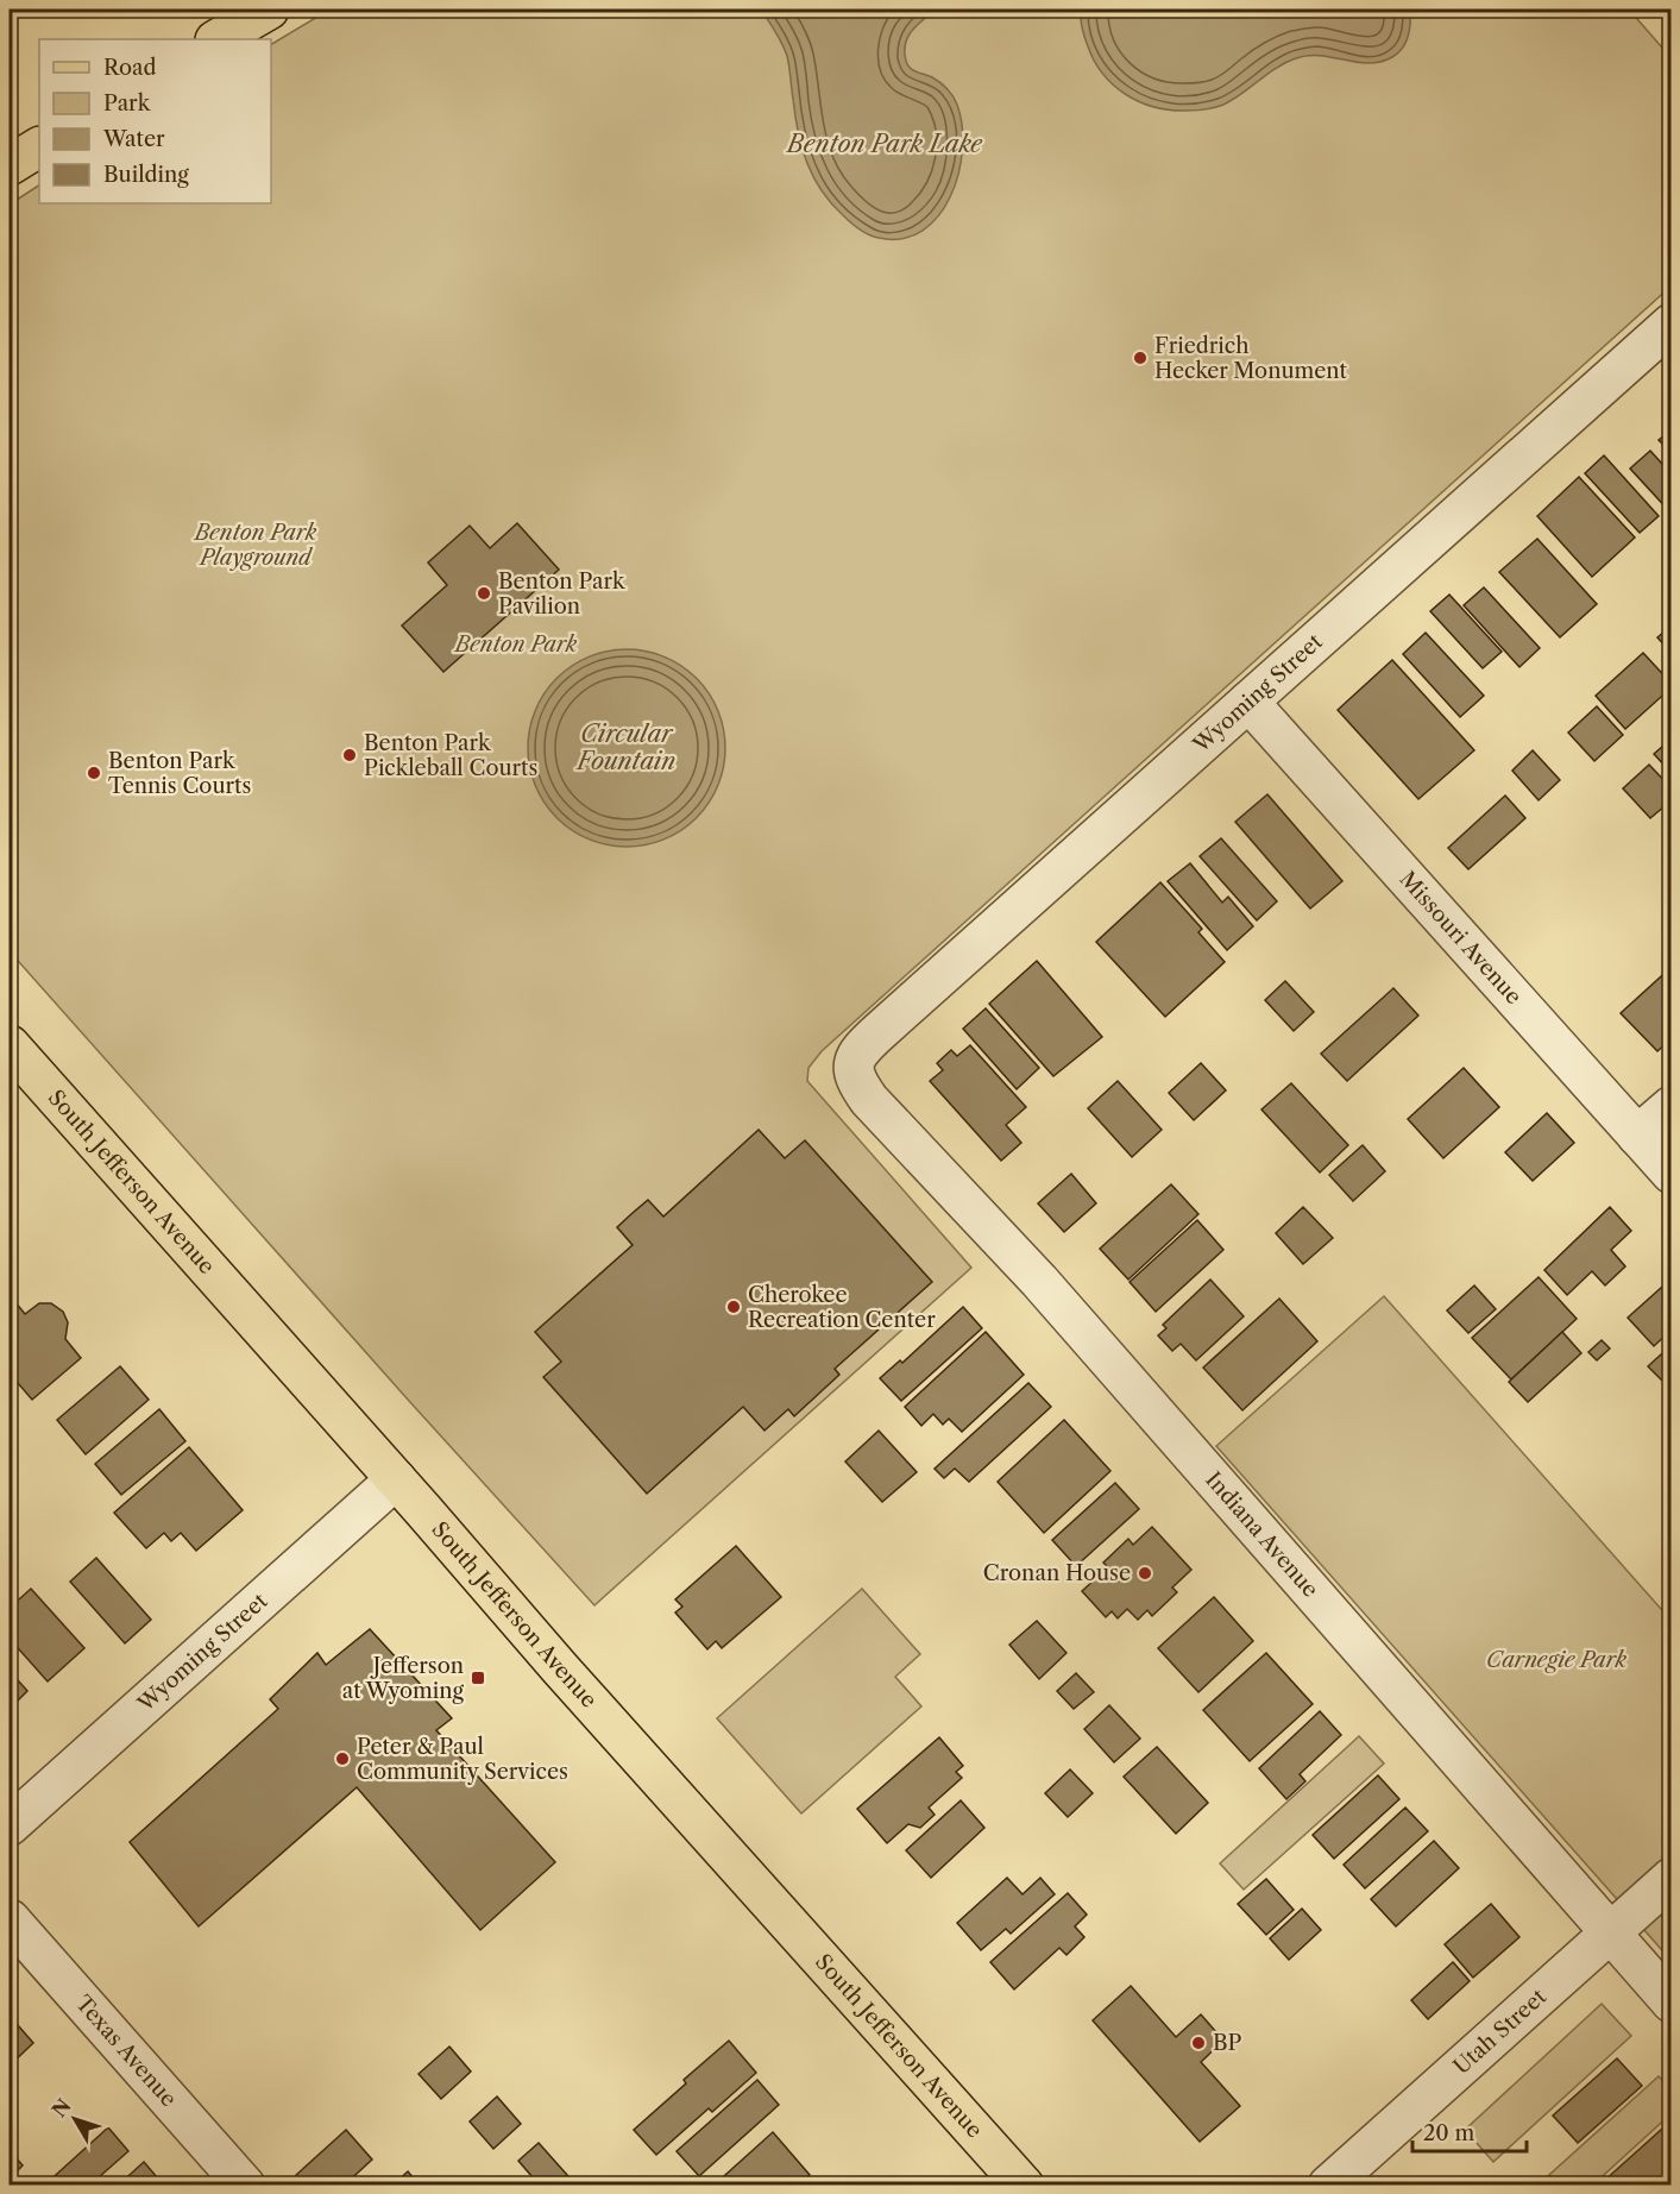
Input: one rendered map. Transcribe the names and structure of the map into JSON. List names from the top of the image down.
{
  "streets": {
    "main road": ["South Jefferson Avenue"],
    "street": [
      "Wyoming Street",
      "Missouri Avenue",
      "Indiana Avenue",
      "Utah Street",
      "Texas Avenue"
    ]
  },
  "crossings": [
    ["Wyoming Street", "Missouri Avenue"],
    ["Wyoming Street", "South Jefferson Avenue"],
    ["Wyoming Street", "Indiana Avenue"],
    ["Indiana Avenue", "Utah Street"]
  ],
  "water": ["Benton Park Lake", "Circular Fountain"],
  "parks": ["Benton Park Playground", "Benton Park", "Carnegie Park"],
  "places": {
    "other": [
      "Friedrich Hecker Monument",
      "Benton Park Pavilion",
      "Benton Park Pickleball Courts",
      "Benton Park Tennis Courts",
      "Cherokee Recreation Center",
      "Cronan House",
      "Peter & Paul Community Services",
      "BP"
    ],
    "transit": ["Jefferson at Wyoming"]
  },
  "legend": [
    "Road",
    "Park",
    "Water",
    "Building"
  ],
  "scale_bar": "20 m",
  "north": "top left"
}
